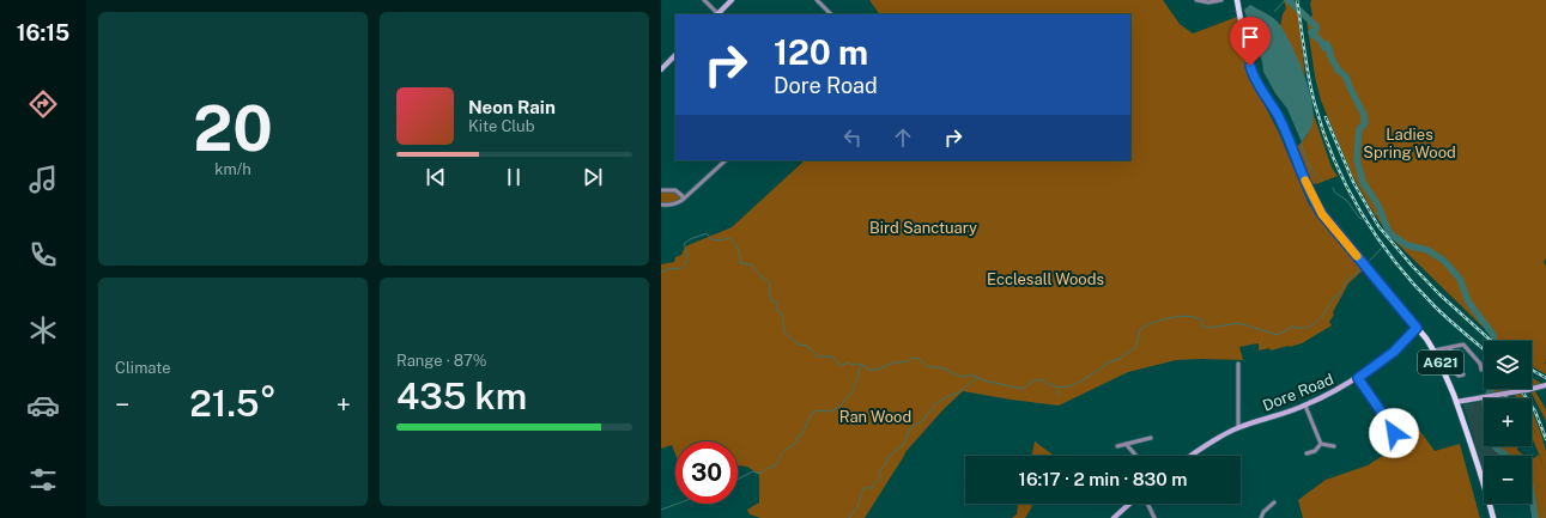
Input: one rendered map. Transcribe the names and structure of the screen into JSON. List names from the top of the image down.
{
  "streets": {
    "main road": ["A621"],
    "street": ["Dore Road"]
  },
  "crossings": [
    ["A621", "Dore Road"]
  ],
  "parks": [
    "Ladies Spring Wood",
    "Bird Sanctuary",
    "Ecclesall Woods",
    "Ran Wood"
  ],
  "page": {
    "tabs": "16:15",
    "tile": [
      ["20", "km/h"],
      "Climate",
      ["Range · 87%", "435 km"]
    ],
    "turn": ["120 m", "Dore Road"],
    "song": ["Neon Rain", "Kite Club"],
    "map_buttons": ["+", "−"],
    "heat": ["−", "21.5°", "+"],
    "limit": "30",
    "trip": "16:17 · 2 min · 830 m"
  }
}
